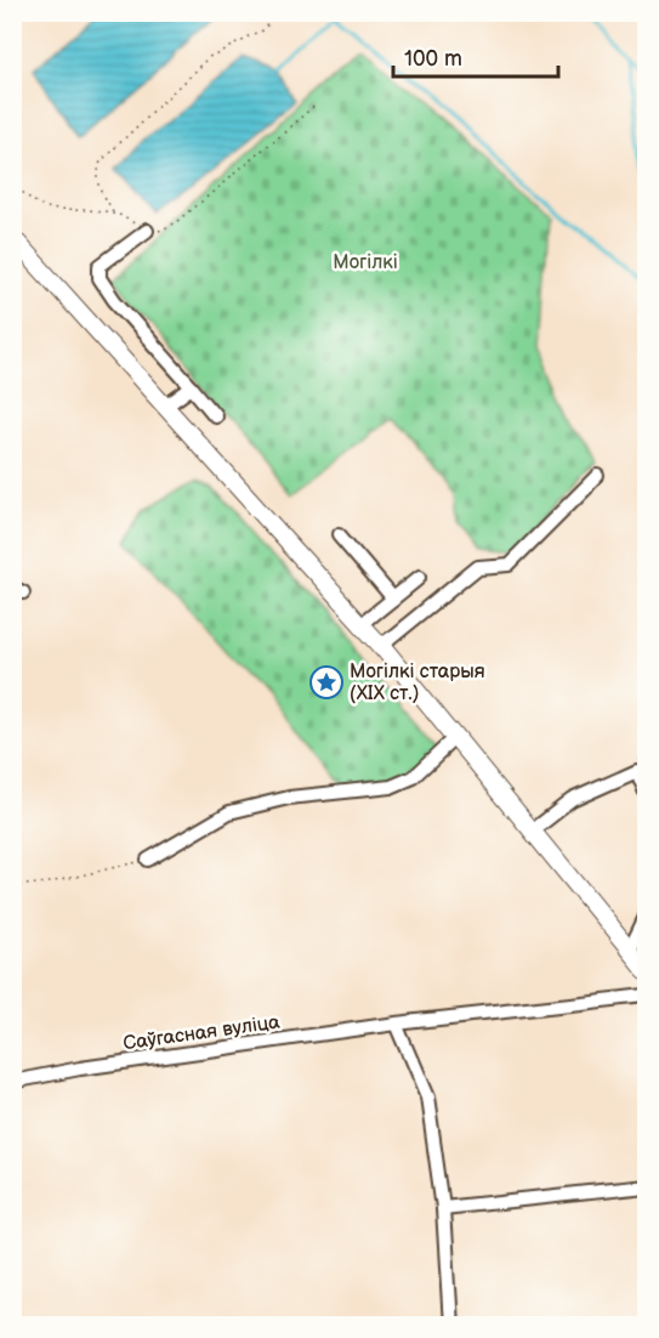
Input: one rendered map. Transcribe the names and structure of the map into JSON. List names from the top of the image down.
{
  "streets": {
    "street": ["Саўгасная вуліца"]
  },
  "parks": ["Могілкі"],
  "places": {
    "place": ["Могілкі старыя (XIX ст.)"]
  },
  "scale_bar": "100 m"
}
